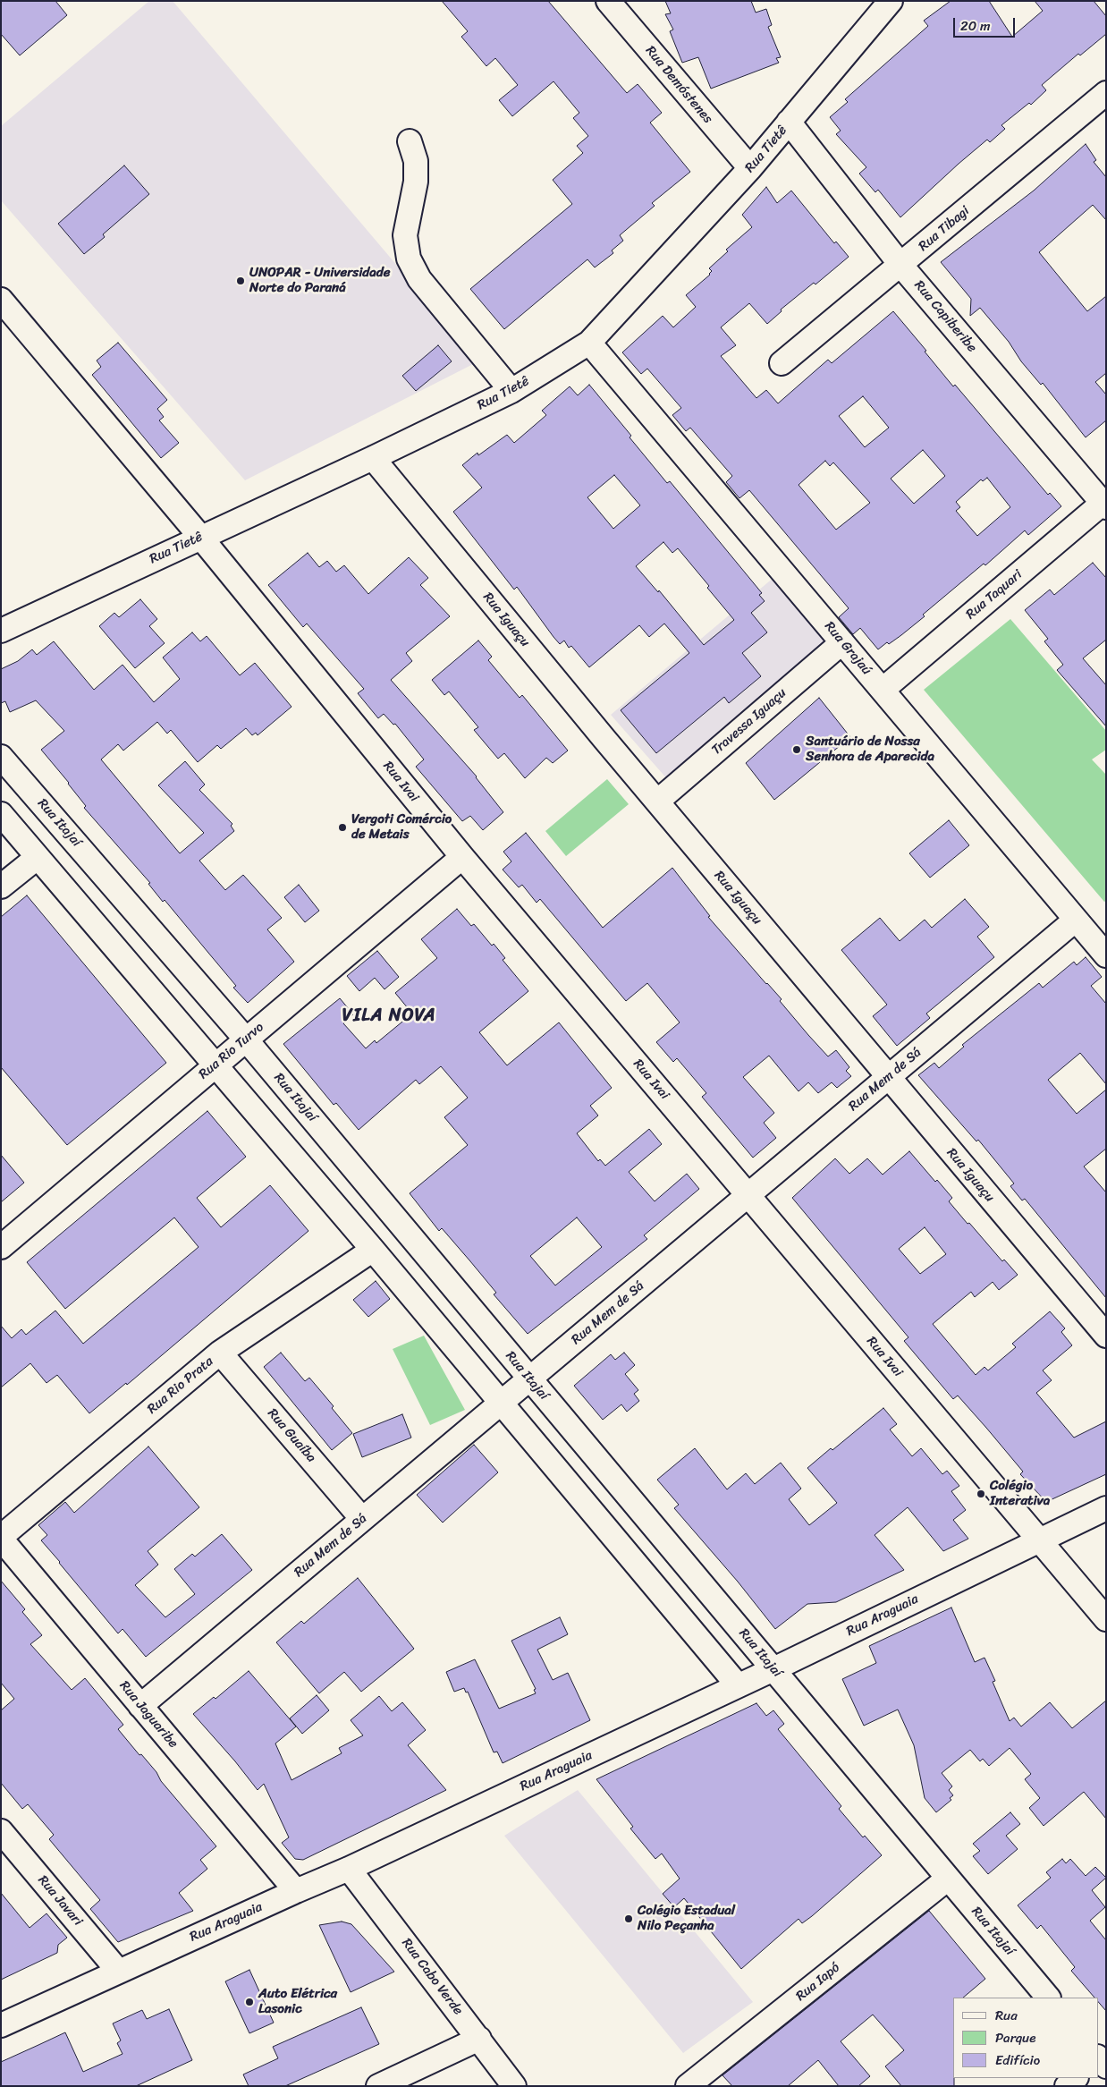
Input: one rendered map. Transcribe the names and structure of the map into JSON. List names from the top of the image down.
{
  "streets": {
    "street": [
      "Rua Demóstenes",
      "Rua Tietê",
      "Rua Tibagi",
      "Rua Capiberibe",
      "Rua Taquari",
      "Rua Iguaçu",
      "Rua Grajaú",
      "Travessa Iguaçu",
      "Rua Ivai",
      "Rua Itajaí",
      "Rua Rio Turvo",
      "Rua Mem de Sá",
      "Rua Rio Prata",
      "Rua Guaíba",
      "Rua Araguaia",
      "Rua Jaguaribe",
      "Rua Javari",
      "Rua Cabo Verde",
      "Rua Iapó"
    ]
  },
  "crossings": [
    ["Rua Demóstenes", "Rua Tietê"],
    ["Rua Tietê", "Rua Capiberibe"],
    ["Rua Tietê", "Rua Iguaçu"],
    ["Rua Tietê", "Rua Grajaú"],
    ["Rua Tietê", "Rua Ivai"],
    ["Rua Tibagi", "Rua Capiberibe"],
    ["Rua Capiberibe", "Rua Taquari"],
    ["Rua Taquari", "Rua Grajaú"],
    ["Rua Iguaçu", "Travessa Iguaçu"],
    ["Rua Iguaçu", "Rua Mem de Sá"],
    ["Rua Grajaú", "Travessa Iguaçu"],
    ["Rua Grajaú", "Rua Mem de Sá"],
    ["Rua Ivai", "Rua Rio Turvo"],
    ["Rua Ivai", "Rua Mem de Sá"],
    ["Rua Ivai", "Rua Araguaia"],
    ["Rua Itajaí", "Rua Rio Turvo"],
    ["Rua Itajaí", "Rua Mem de Sá"],
    ["Rua Itajaí", "Rua Araguaia"],
    ["Rua Itajaí", "Rua Iapó"],
    ["Rua Mem de Sá", "Rua Guaíba"],
    ["Rua Mem de Sá", "Rua Jaguaribe"],
    ["Rua Rio Prata", "Rua Guaíba"],
    ["Rua Rio Prata", "Rua Jaguaribe"],
    ["Rua Araguaia", "Rua Jaguaribe"],
    ["Rua Araguaia", "Rua Javari"],
    ["Rua Araguaia", "Rua Cabo Verde"]
  ],
  "districts": ["VILA NOVA"],
  "places": [
    "UNOPAR - Universidade Norte do Paraná",
    "Santuário de Nossa Senhora de Aparecida",
    "Vergoti Comércio de Metais",
    "Colégio Interativa",
    "Colégio Estadual Nilo Peçanha",
    "Auto Elétrica Lasonic"
  ],
  "legend": ["Rua", "Parque", "Edifício"],
  "scale_bar": "20 m"
}
